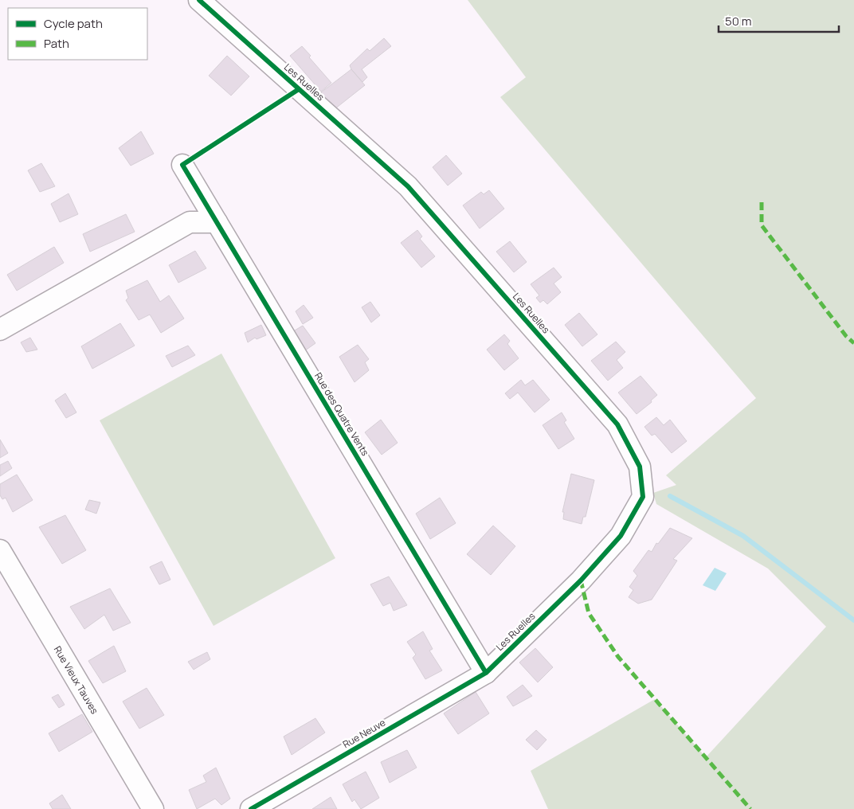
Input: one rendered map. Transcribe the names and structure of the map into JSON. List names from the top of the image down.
{
  "streets": {
    "street": [
      "Les Ruelles",
      "Rue des Quatre Vents",
      "Rue Vieux Tauves",
      "Rue Neuve"
    ]
  },
  "crossings": [
    ["Les Ruelles", "Rue des Quatre Vents"],
    ["Les Ruelles", "Rue Neuve"],
    ["Rue des Quatre Vents", "Rue Neuve"]
  ],
  "legend": ["Cycle path", "Path"],
  "scale_bar": "50 m"
}
